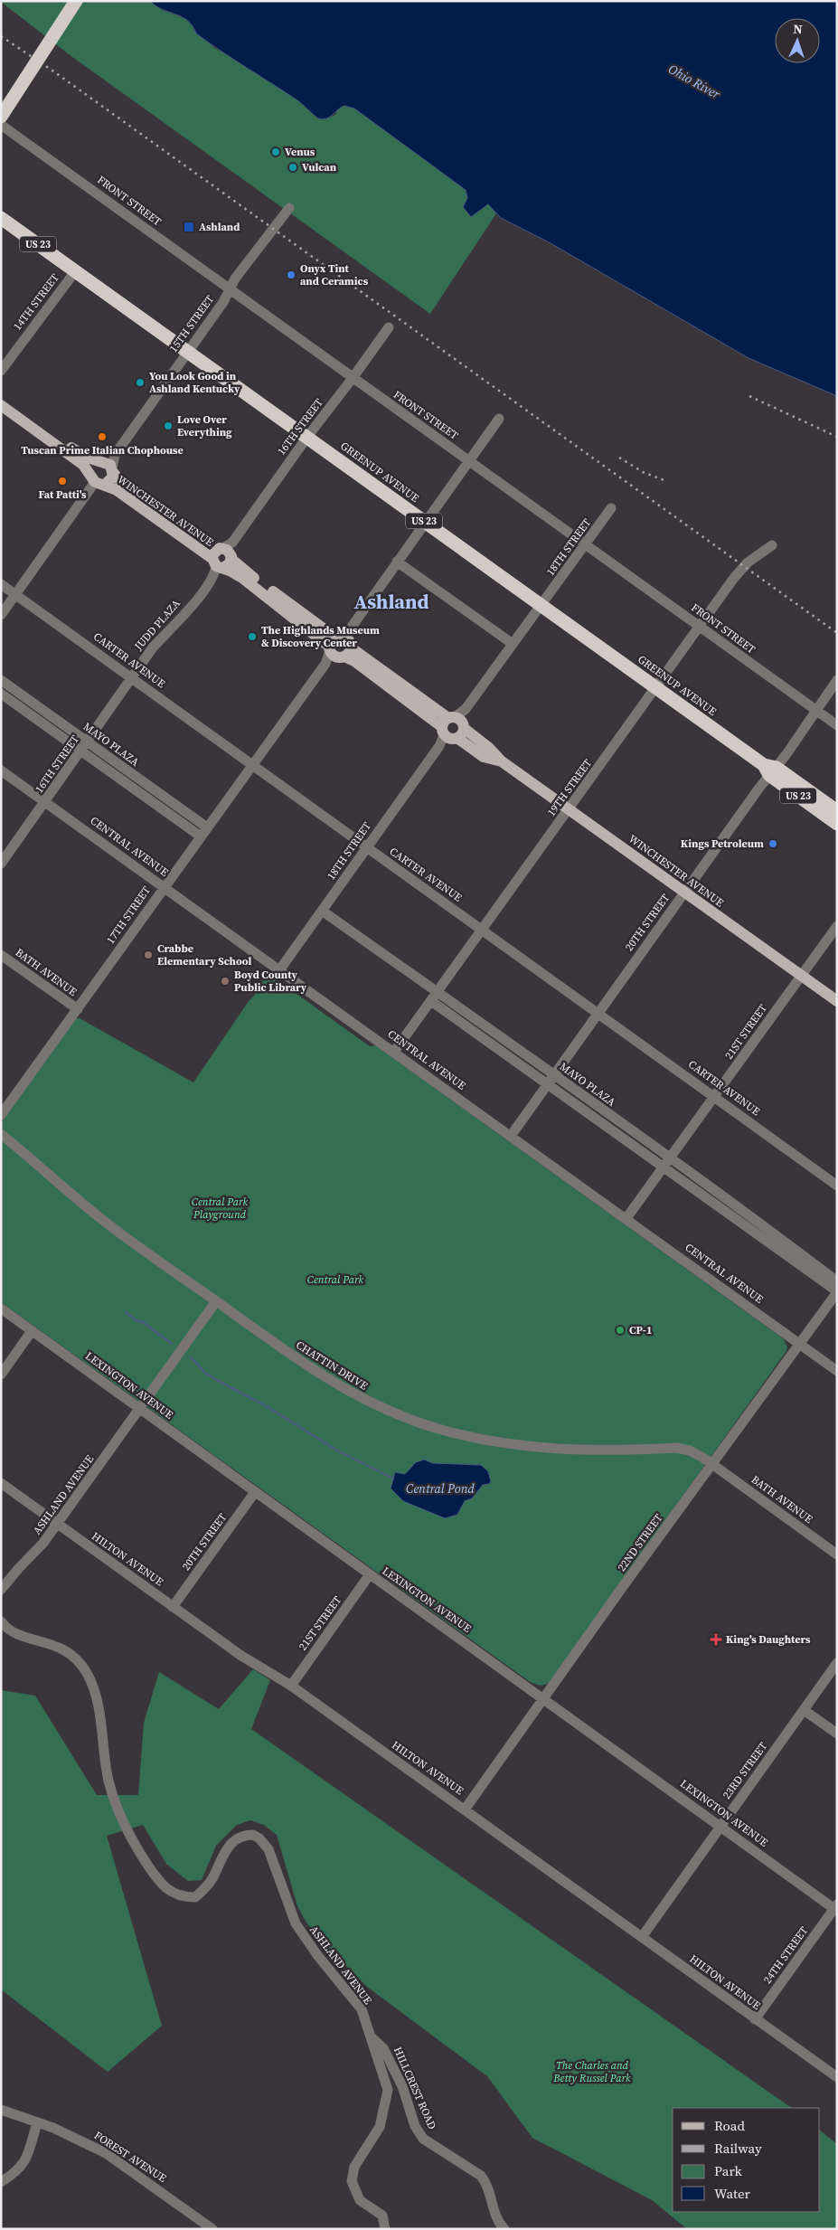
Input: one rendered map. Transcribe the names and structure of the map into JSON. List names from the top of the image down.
{
  "streets": {
    "highway": ["US 23", "GREENUP AVENUE"],
    "main road": ["WINCHESTER AVENUE"],
    "street": [
      "FRONT STREET",
      "14TH STREET",
      "15TH STREET",
      "16TH STREET",
      "18TH STREET",
      "JUDD PLAZA",
      "CARTER AVENUE",
      "MAYO PLAZA",
      "19TH STREET",
      "CENTRAL AVENUE",
      "17TH STREET",
      "20TH STREET",
      "BATH AVENUE",
      "21ST STREET",
      "CHATTIN DRIVE",
      "LEXINGTON AVENUE",
      "ASHLAND AVENUE",
      "22ND STREET",
      "HILTON AVENUE",
      "23RD STREET",
      "24TH STREET",
      "HILLCREST ROAD",
      "FOREST AVENUE"
    ]
  },
  "crossings": [
    ["FRONT STREET", "15TH STREET"],
    ["FRONT STREET", "16TH STREET"],
    ["FRONT STREET", "18TH STREET"],
    ["FRONT STREET", "19TH STREET"],
    ["FRONT STREET", "17TH STREET"],
    ["FRONT STREET", "20TH STREET"],
    ["14TH STREET", "GREENUP AVENUE"],
    ["15TH STREET", "GREENUP AVENUE"],
    ["15TH STREET", "WINCHESTER AVENUE"],
    ["16TH STREET", "GREENUP AVENUE"],
    ["16TH STREET", "WINCHESTER AVENUE"],
    ["16TH STREET", "JUDD PLAZA"],
    ["16TH STREET", "CARTER AVENUE"],
    ["16TH STREET", "MAYO PLAZA"],
    ["16TH STREET", "CENTRAL AVENUE"],
    ["GREENUP AVENUE", "18TH STREET"],
    ["GREENUP AVENUE", "19TH STREET"],
    ["GREENUP AVENUE", "17TH STREET"],
    ["GREENUP AVENUE", "20TH STREET"],
    ["WINCHESTER AVENUE", "18TH STREET"],
    ["WINCHESTER AVENUE", "JUDD PLAZA"],
    ["WINCHESTER AVENUE", "19TH STREET"],
    ["WINCHESTER AVENUE", "17TH STREET"],
    ["WINCHESTER AVENUE", "20TH STREET"],
    ["WINCHESTER AVENUE", "21ST STREET"],
    ["18TH STREET", "CARTER AVENUE"],
    ["18TH STREET", "MAYO PLAZA"],
    ["18TH STREET", "CENTRAL AVENUE"],
    ["JUDD PLAZA", "CARTER AVENUE"],
    ["CARTER AVENUE", "19TH STREET"],
    ["CARTER AVENUE", "17TH STREET"],
    ["CARTER AVENUE", "20TH STREET"],
    ["CARTER AVENUE", "21ST STREET"],
    ["MAYO PLAZA", "19TH STREET"],
    ["MAYO PLAZA", "17TH STREET"],
    ["MAYO PLAZA", "20TH STREET"],
    ["MAYO PLAZA", "21ST STREET"],
    ["19TH STREET", "CENTRAL AVENUE"],
    ["CENTRAL AVENUE", "17TH STREET"],
    ["CENTRAL AVENUE", "20TH STREET"],
    ["CENTRAL AVENUE", "21ST STREET"],
    ["CENTRAL AVENUE", "22ND STREET"],
    ["17TH STREET", "BATH AVENUE"],
    ["20TH STREET", "LEXINGTON AVENUE"],
    ["20TH STREET", "HILTON AVENUE"],
    ["BATH AVENUE", "CHATTIN DRIVE"],
    ["BATH AVENUE", "22ND STREET"],
    ["21ST STREET", "LEXINGTON AVENUE"],
    ["21ST STREET", "HILTON AVENUE"],
    ["CHATTIN DRIVE", "ASHLAND AVENUE"],
    ["CHATTIN DRIVE", "22ND STREET"],
    ["LEXINGTON AVENUE", "ASHLAND AVENUE"],
    ["LEXINGTON AVENUE", "22ND STREET"],
    ["LEXINGTON AVENUE", "23RD STREET"],
    ["LEXINGTON AVENUE", "24TH STREET"],
    ["ASHLAND AVENUE", "HILTON AVENUE"],
    ["ASHLAND AVENUE", "HILLCREST ROAD"],
    ["22ND STREET", "HILTON AVENUE"],
    ["HILTON AVENUE", "23RD STREET"],
    ["HILTON AVENUE", "24TH STREET"]
  ],
  "districts": ["Ashland"],
  "water": ["Ohio River", "Central Pond"],
  "parks": ["Central Park Playground", "Central Park", "The Charles and Betty Russel Park"],
  "places": {
    "other": [
      "Venus",
      "Vulcan",
      "Onyx Tint and Ceramics",
      "You Look Good in Ashland Kentucky",
      "Love Over Everything",
      "Tuscan Prime Italian Chophouse",
      "Fat Patti's",
      "The Highlands Museum & Discovery Center",
      "Kings Petroleum",
      "Crabbe Elementary School",
      "Boyd County Public Library",
      "CP-1"
    ],
    "transit": ["Ashland"],
    "health": ["King's Daughters"]
  },
  "legend": [
    "Road",
    "Railway",
    "Park",
    "Water"
  ],
  "north": "top"
}
